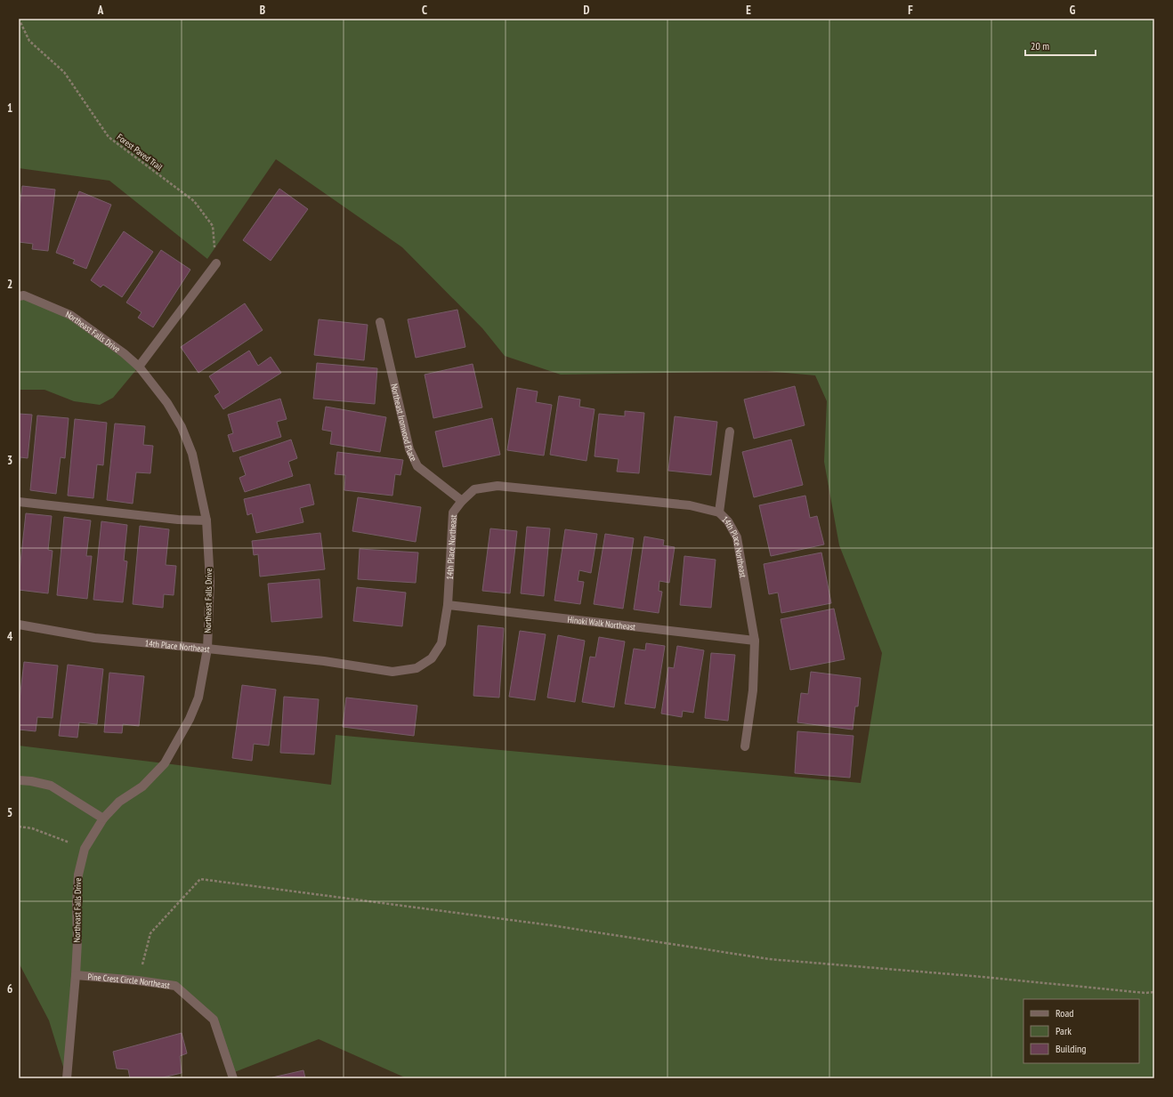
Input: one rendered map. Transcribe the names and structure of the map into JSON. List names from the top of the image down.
{
  "streets": {
    "street": [
      "Northeast Falls Drive",
      "Northeast Ironwood Place",
      "14th Place Northeast",
      "Hinoki Walk Northeast",
      "Pine Crest Circle Northeast"
    ],
    "path": ["Forest Paved Trail"]
  },
  "crossings": [
    ["Northeast Falls Drive", "14th Place Northeast"],
    ["Northeast Falls Drive", "Pine Crest Circle Northeast"],
    ["Northeast Ironwood Place", "14th Place Northeast"],
    ["14th Place Northeast", "Hinoki Walk Northeast"]
  ],
  "legend": ["Road", "Park", "Building"],
  "scale_bar": "20 m",
  "grid": {
    "columns": [
      "A",
      "B",
      "C",
      "D",
      "E",
      "F",
      "G"
    ],
    "rows": [
      "1",
      "2",
      "3",
      "4",
      "5",
      "6"
    ]
  }
}
